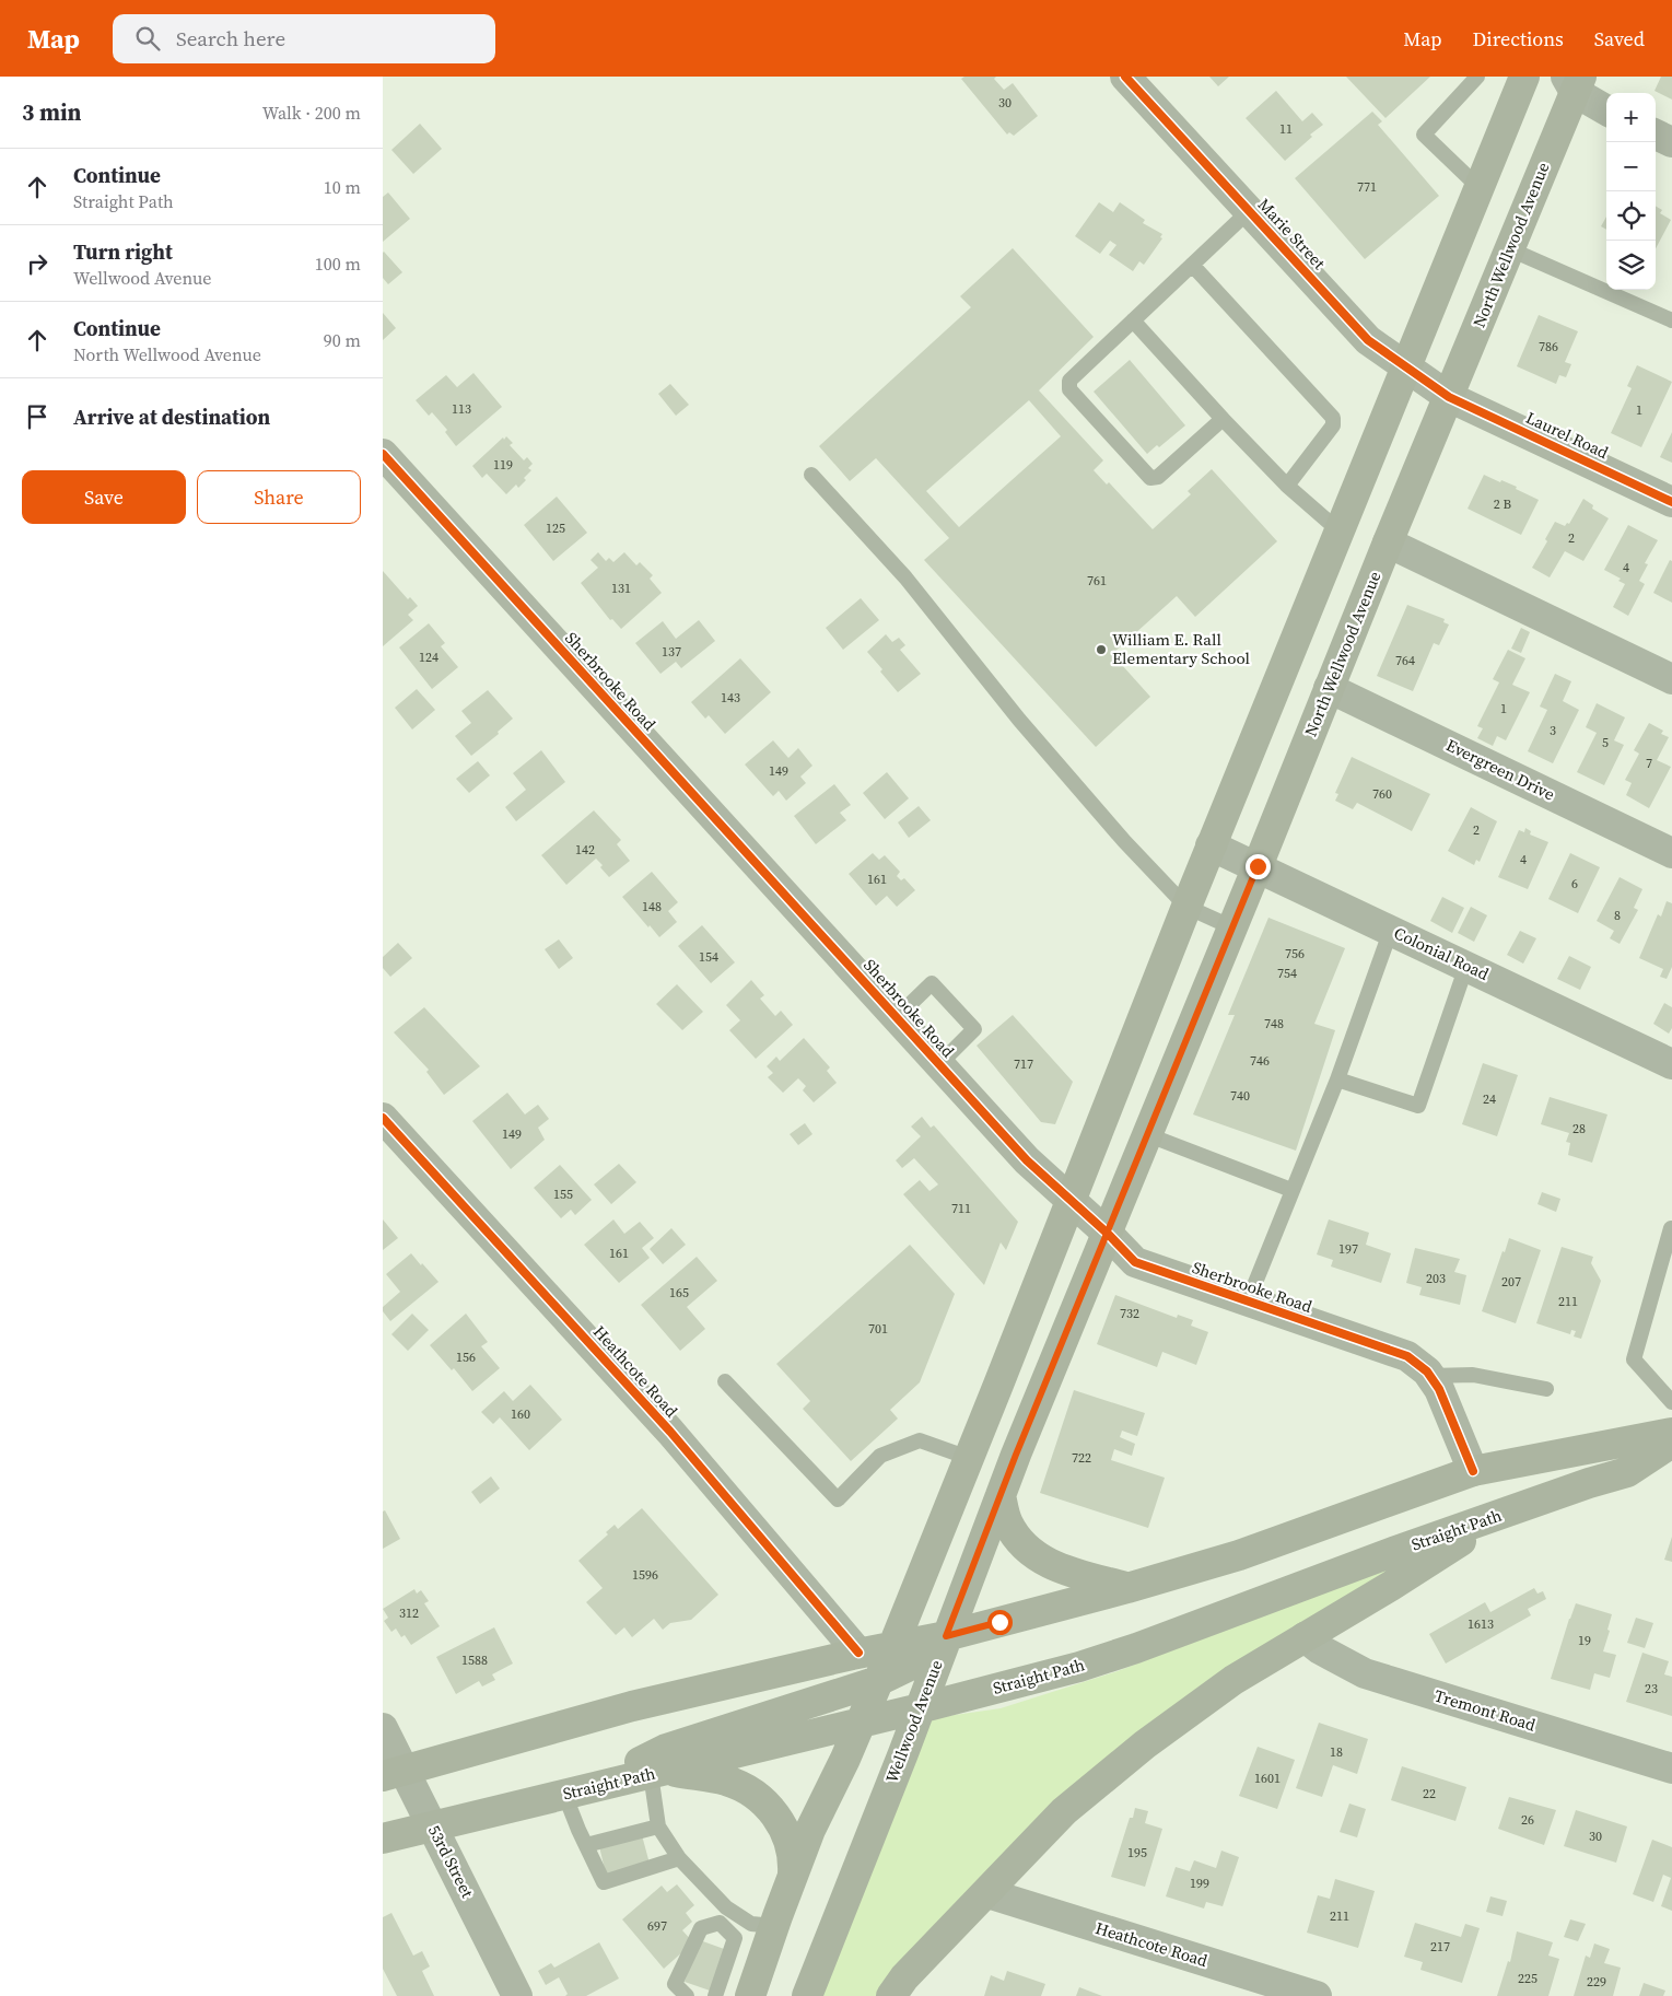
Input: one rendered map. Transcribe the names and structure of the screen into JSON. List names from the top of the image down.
{
  "streets": {
    "main road": ["North Wellwood Avenue", "Straight Path", "Wellwood Avenue"],
    "street": [
      "Marie Street",
      "Laurel Road",
      "Sherbrooke Road",
      "Evergreen Drive",
      "Colonial Road",
      "Heathcote Road",
      "Tremont Road",
      "53rd Street"
    ]
  },
  "crossings": [
    ["Marie Street", "North Wellwood Avenue"],
    ["Marie Street", "Laurel Road"],
    ["North Wellwood Avenue", "Laurel Road"],
    ["North Wellwood Avenue", "Sherbrooke Road"],
    ["North Wellwood Avenue", "Evergreen Drive"],
    ["North Wellwood Avenue", "Colonial Road"],
    ["North Wellwood Avenue", "Wellwood Avenue"],
    ["Sherbrooke Road", "Wellwood Avenue"],
    ["Straight Path", "Wellwood Avenue"],
    ["Straight Path", "53rd Street"]
  ],
  "places": ["William E. Rall Elementary School"],
  "house_numbers": [
    "30",
    "11",
    "771",
    "786",
    "113",
    "1",
    "119",
    "2 B",
    "125",
    "2",
    "4",
    "761",
    "131",
    "137",
    "124",
    "764",
    "143",
    "1",
    "3",
    "5",
    "7",
    "149",
    "760",
    "2",
    "142",
    "4",
    "161",
    "6",
    "148",
    "8",
    "756",
    "154",
    "754",
    "748",
    "746",
    "717",
    "740",
    "24",
    "28",
    "149",
    "155",
    "711",
    "197",
    "161",
    "203",
    "207",
    "165",
    "211",
    "732",
    "701",
    "156",
    "160",
    "722",
    "1596",
    "312",
    "1613",
    "19",
    "1588",
    "23",
    "18",
    "1601",
    "22",
    "26",
    "30",
    "195",
    "199",
    "211",
    "697",
    "217",
    "225",
    "229"
  ],
  "page": {
    "header": "Map",
    "search": "Search here",
    "nav": ["Map", "Directions", "Saved"],
    "heading": ["3 min", "Walk · 200 m"],
    "map_buttons": ["+", "−"],
    "list": [
      ["Continue", "Straight Path", "10 m"],
      ["Turn right", "Wellwood Avenue", "100 m"],
      ["Continue", "North Wellwood Avenue", "90 m"],
      "Arrive at destination"
    ],
    "buttons": ["Save", "Share"]
  }
}
